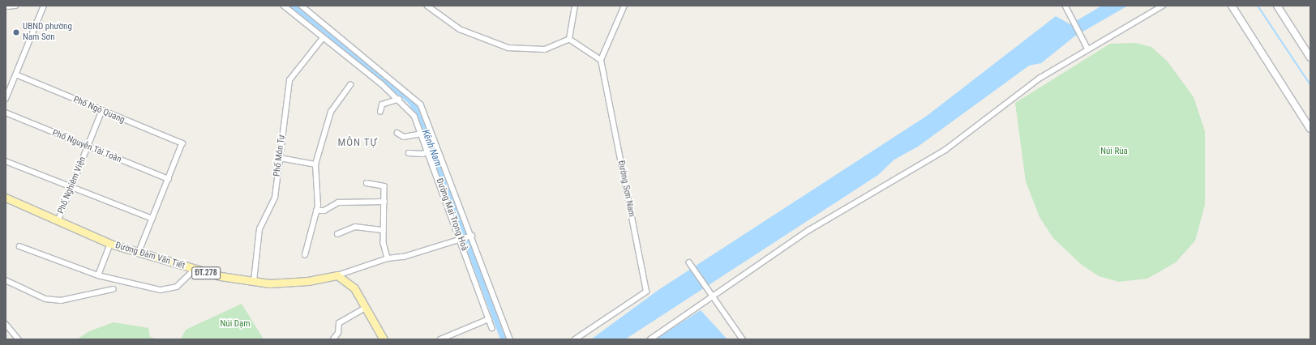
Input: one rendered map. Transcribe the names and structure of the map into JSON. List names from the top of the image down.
{
  "streets": {
    "main road": ["Đường Đàm Văn Tiết", "ĐT.278"],
    "street": [
      "Phố Ngô Quang",
      "Phố Nguyễn Tài Toàn",
      "Phố Môn Tự",
      "Phố Nghiêm Viện",
      "Đường Sơn Nam",
      "Đường Mai Trọng Hoà"
    ]
  },
  "crossings": [
    ["Phố Ngô Quang", "Phố Nguyễn Tài Toàn"],
    ["Phố Ngô Quang", "Phố Nghiêm Viện"],
    ["Phố Nguyễn Tài Toàn", "Phố Nghiêm Viện"],
    ["Phố Môn Tự", "Đường Mai Trọng Hoà"],
    ["Phố Môn Tự", "Đường Đàm Văn Tiết"],
    ["Phố Nghiêm Viện", "Đường Đàm Văn Tiết"]
  ],
  "districts": ["MÔN TỰ"],
  "water": ["Kênh Nam"],
  "parks": ["Núi Rùa", "Núi Dạm"],
  "places": ["UBND phường Nam Sơn"]
}
